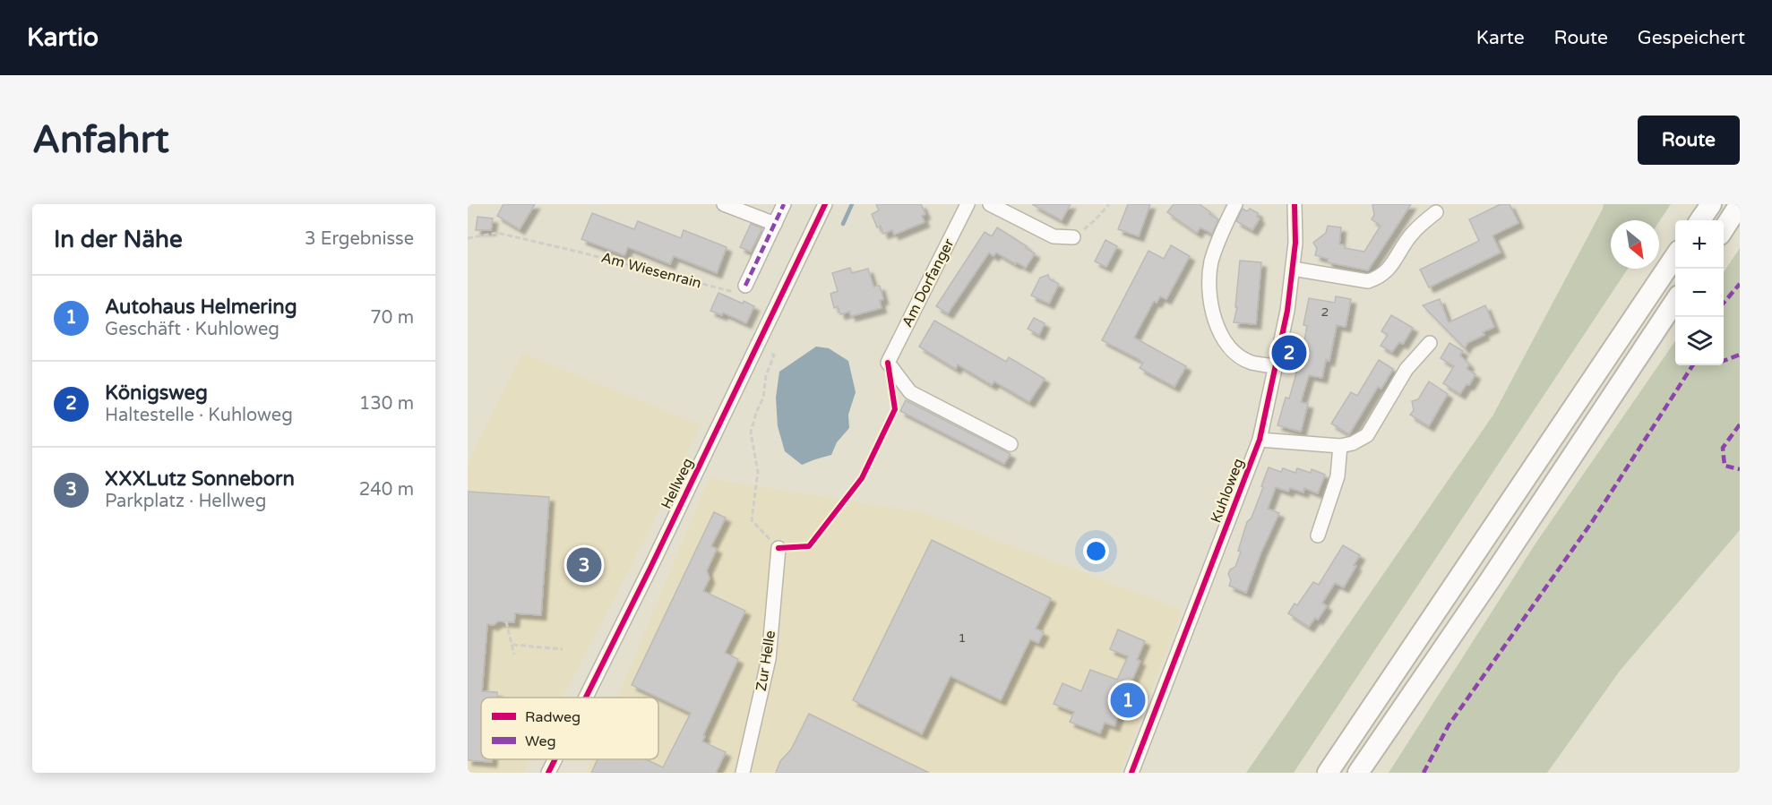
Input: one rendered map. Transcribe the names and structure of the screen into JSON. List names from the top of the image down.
{
  "streets": {
    "street": [
      "Am Dorfanger",
      "Hellweg",
      "Kuhloweg",
      "Zur Helle"
    ],
    "path": ["Am Wiesenrain"]
  },
  "house_numbers": ["2", "1"],
  "legend": ["Radweg", "Weg"],
  "north": "bottom right",
  "page": {
    "header": "Kartio",
    "nav": ["Karte", "Route", "Gespeichert"],
    "buttons": "Route",
    "title": "Anfahrt",
    "heading": ["In der Nähe", "3 Ergebnisse"],
    "map_buttons": ["+", "−"],
    "list": [
      {
        "mark": "1",
        "name": "Autohaus Helmering",
        "note": "Geschäft · Kuhloweg",
        "value": "70 m"
      },
      {
        "mark": "2",
        "name": "Königsweg",
        "note": "Haltestelle · Kuhloweg",
        "value": "130 m"
      },
      {
        "mark": "3",
        "name": "XXXLutz Sonneborn",
        "note": "Parkplatz · Hellweg",
        "value": "240 m"
      }
    ],
    "pins": ["2", "3", "1"]
  }
}
